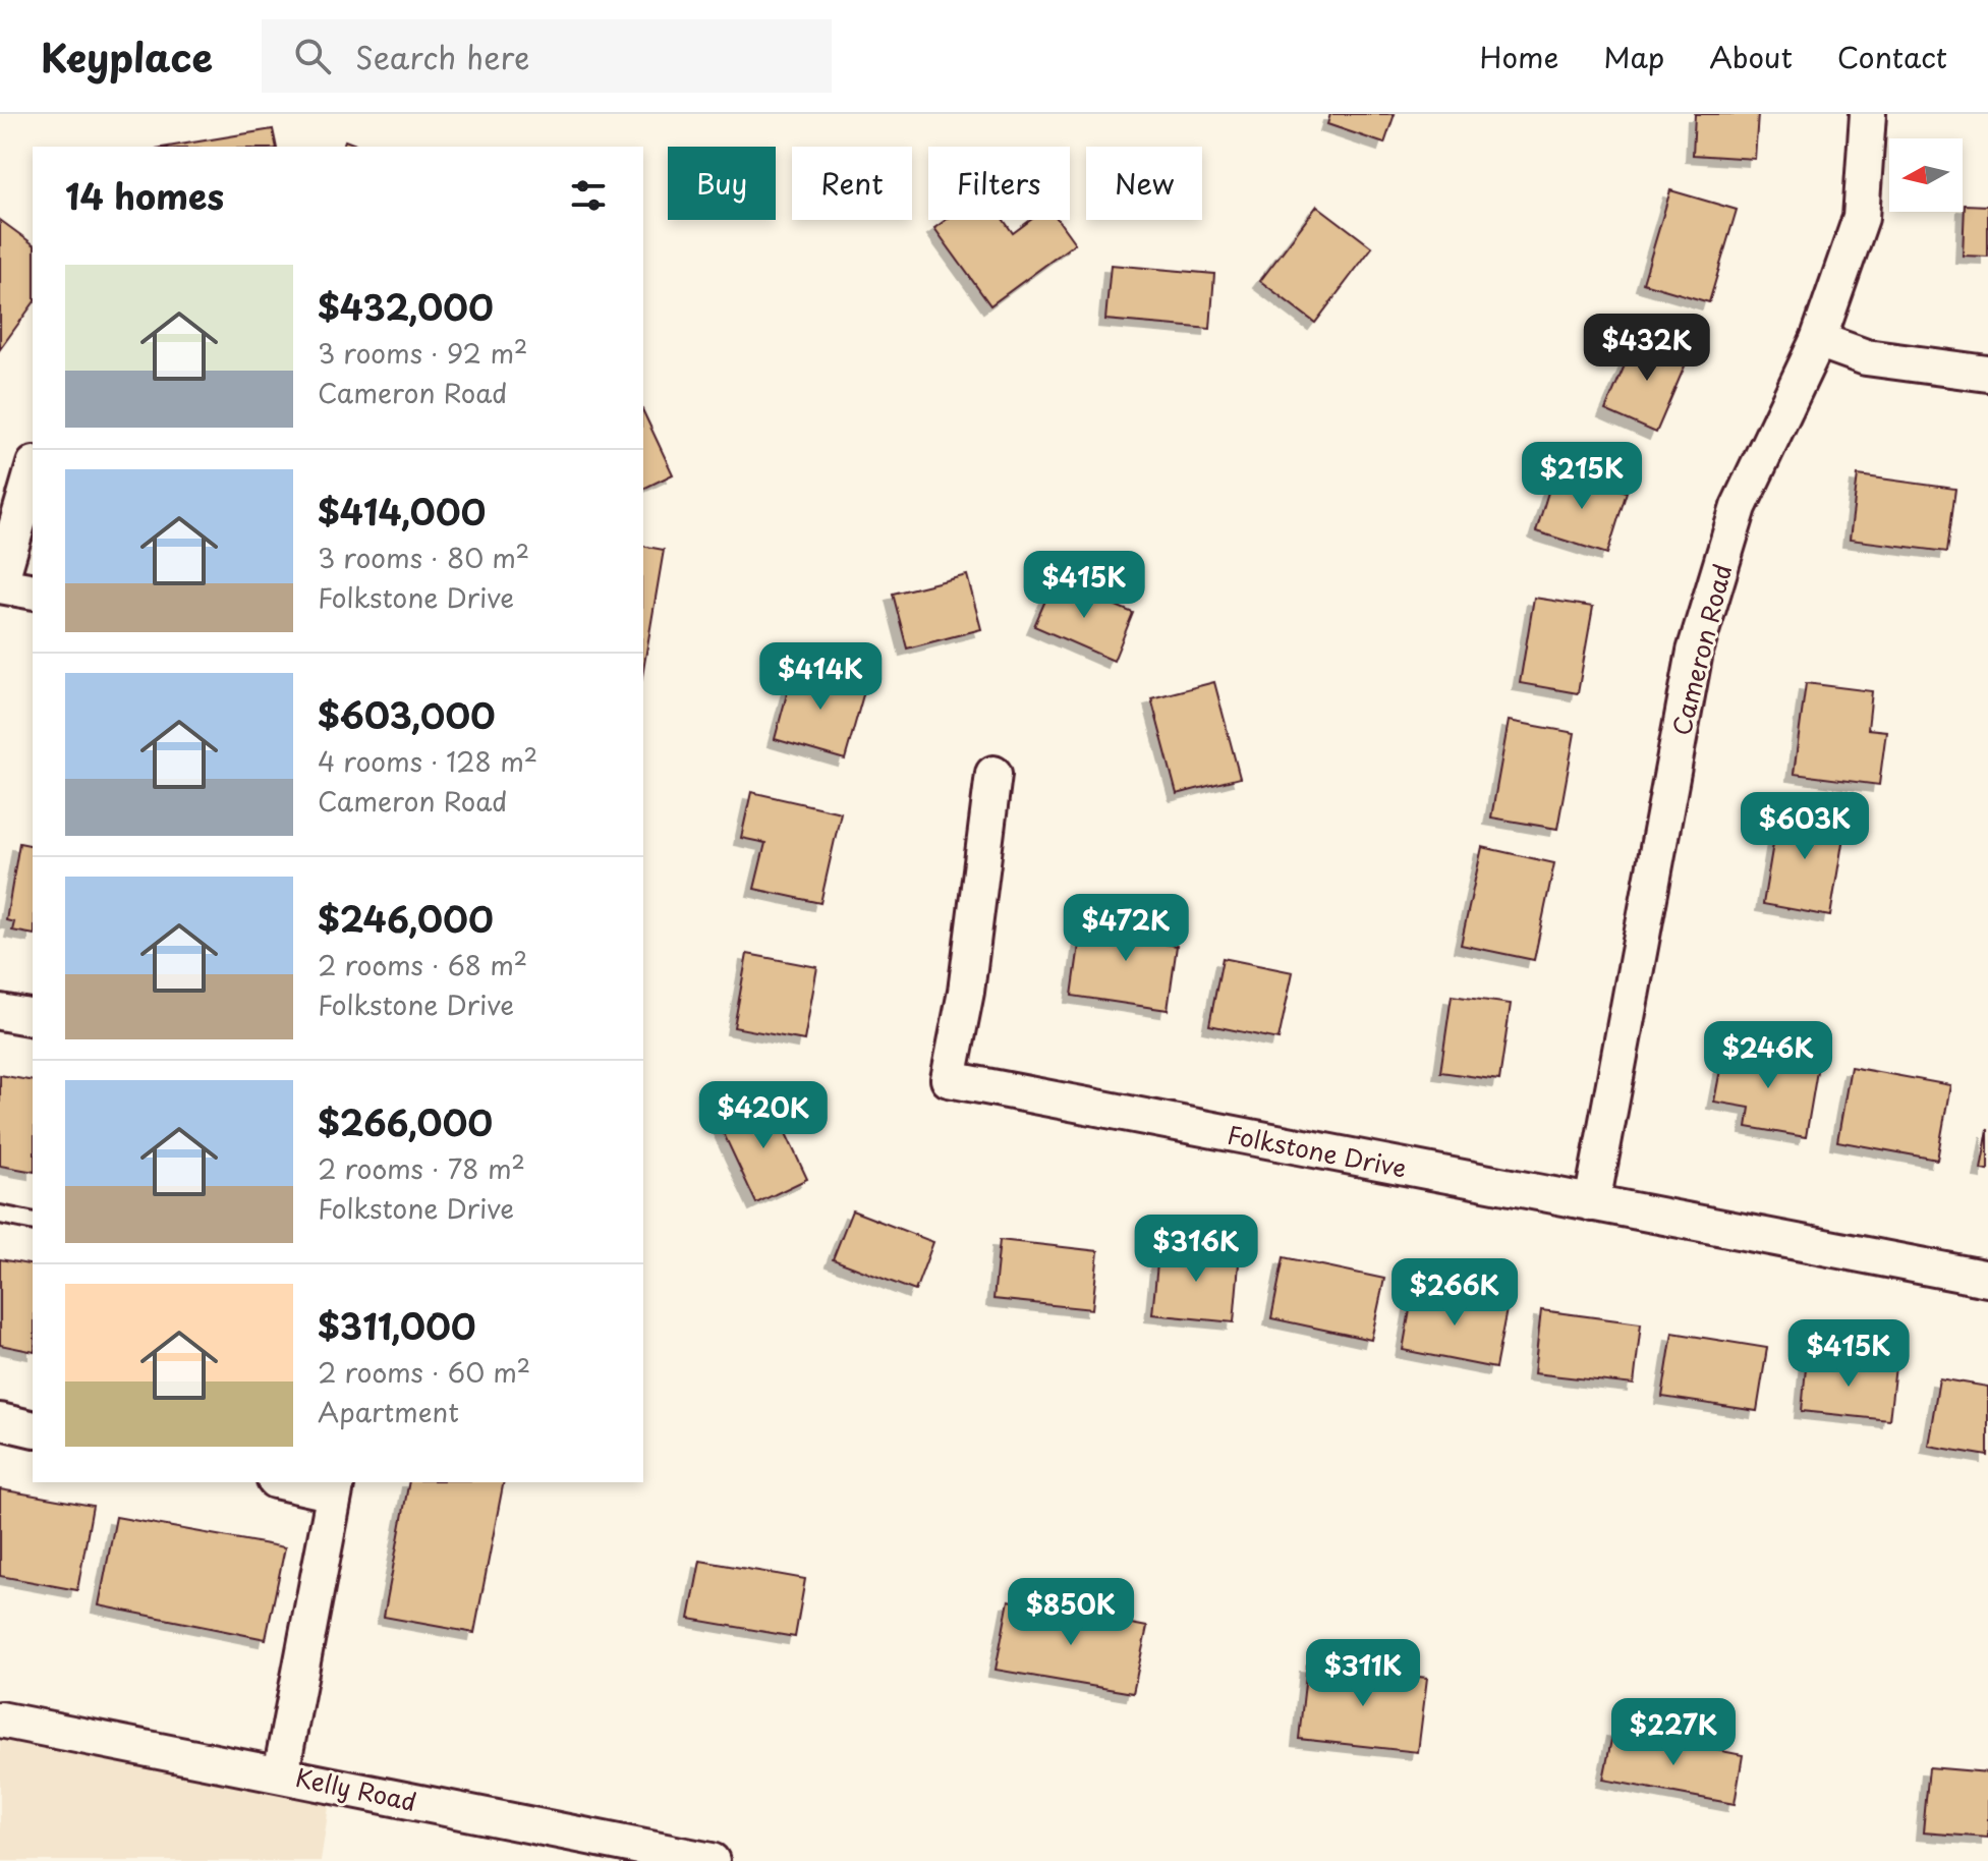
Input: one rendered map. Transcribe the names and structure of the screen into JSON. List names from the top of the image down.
{
  "streets": {
    "street": ["Cameron Road", "Folkstone Drive", "Kelly Road"]
  },
  "crossings": [
    ["Cameron Road", "Folkstone Drive"]
  ],
  "north": "left",
  "page": {
    "header": "Keyplace",
    "search": "Search here",
    "nav": [
      "Home",
      "Map",
      "About",
      "Contact"
    ],
    "chip": [
      "Buy",
      "Rent",
      "Filters",
      "New"
    ],
    "heading": "14 homes",
    "list": [
      {
        "name": "$432,000",
        "note": "3 rooms · 92 m² · Cameron Road"
      },
      {
        "name": "$414,000",
        "note": "3 rooms · 80 m² · Folkstone Drive"
      },
      {
        "name": "$603,000",
        "note": "4 rooms · 128 m² · Cameron Road"
      },
      {
        "name": "$246,000",
        "note": "2 rooms · 68 m² · Folkstone Drive"
      },
      {
        "name": "$266,000",
        "note": "2 rooms · 78 m² · Folkstone Drive"
      },
      {
        "name": "$311,000",
        "note": "2 rooms · 60 m² · Apartment"
      }
    ],
    "price": [
      "$432K",
      "$215K",
      "$415K",
      "$414K",
      "$603K",
      "$472K",
      "$246K",
      "$420K",
      "$316K",
      "$266K",
      "$415K",
      "$850K",
      "$311K",
      "$227K"
    ]
  }
}
